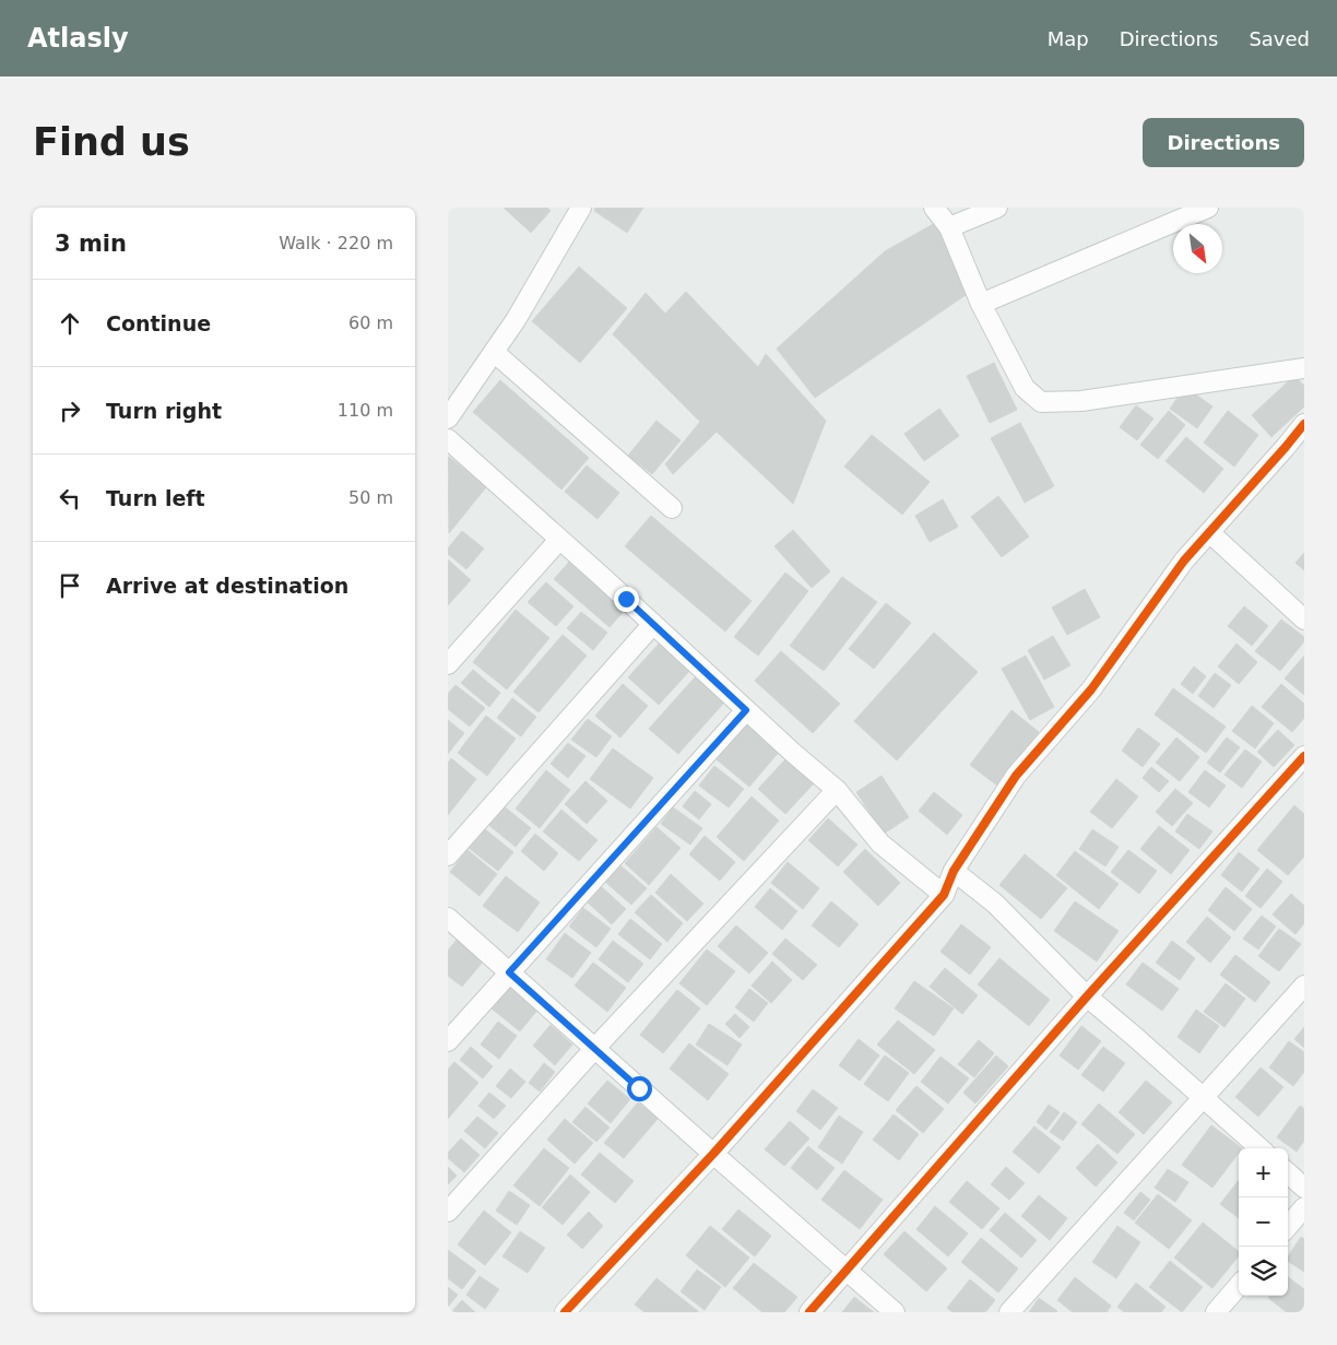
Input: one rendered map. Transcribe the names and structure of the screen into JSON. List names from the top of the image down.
{
  "north": "bottom right",
  "page": {
    "header": "Atlasly",
    "nav": ["Map", "Directions", "Saved"],
    "buttons": "Directions",
    "title": "Find us",
    "heading": ["3 min", "Walk · 220 m"],
    "list": [
      ["Continue", "60 m"],
      ["Turn right", "110 m"],
      ["Turn left", "50 m"],
      "Arrive at destination"
    ],
    "map_buttons": ["+", "−"]
  }
}
